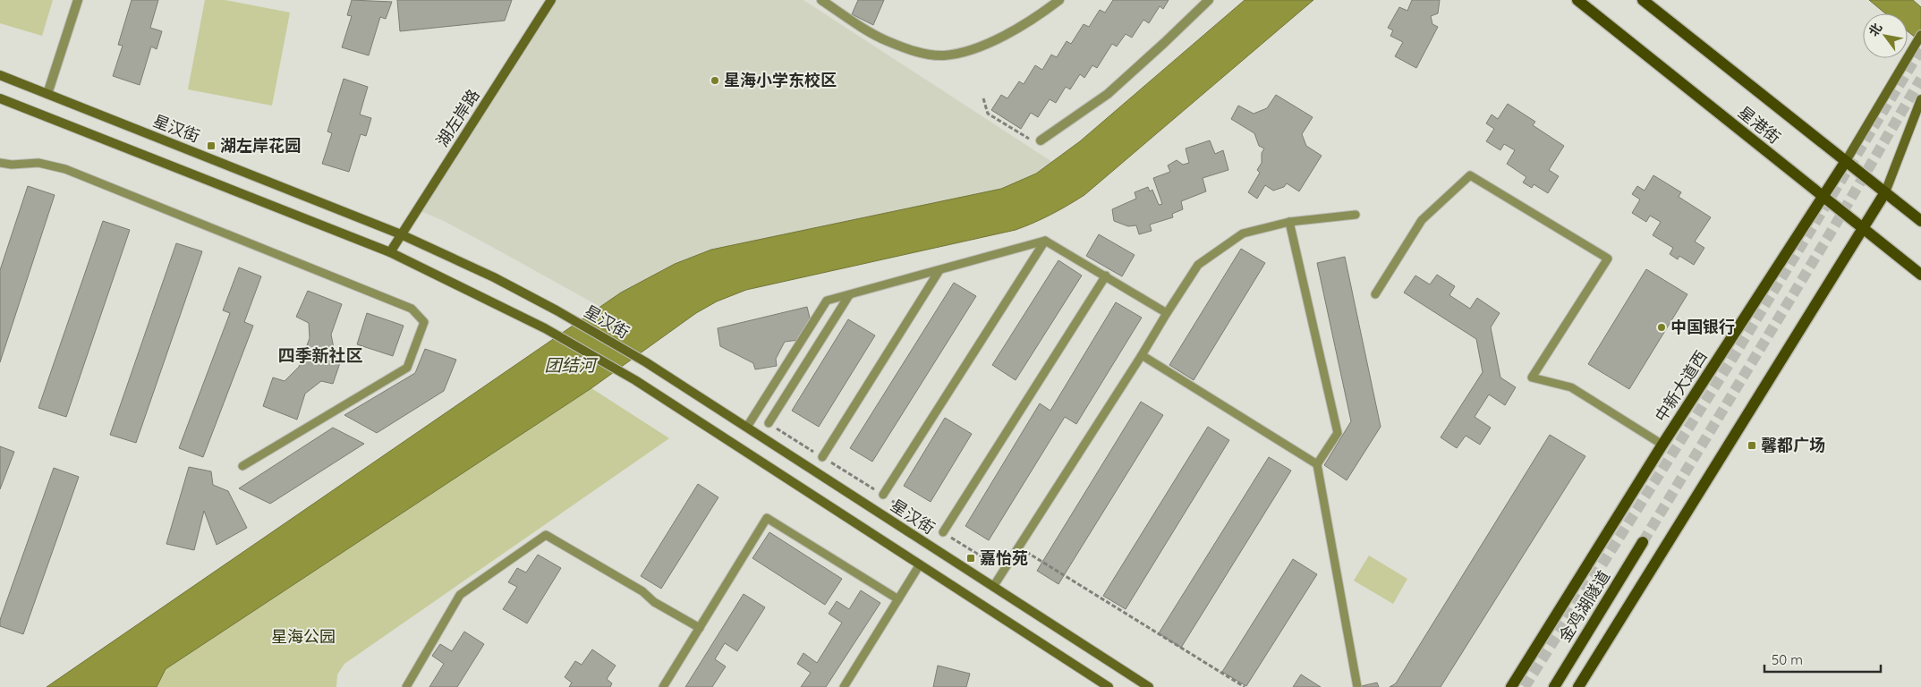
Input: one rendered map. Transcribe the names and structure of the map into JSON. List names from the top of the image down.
{
  "streets": {
    "main road": [
      "湖左岸路",
      "星港街",
      "星汉街",
      "中新大道西",
      "金鸡湖隧道"
    ]
  },
  "crossings": [
    ["湖左岸路", "星汉街"],
    ["星港街", "中新大道西"]
  ],
  "districts": ["四季新社区"],
  "water": ["团结河"],
  "parks": ["星海公园"],
  "places": {
    "other": ["星海小学东校区", "中国银行"],
    "transit": ["湖左岸花园", "馨都广场", "嘉怡苑"]
  },
  "scale_bar": "50 m",
  "north": "top left"
}
